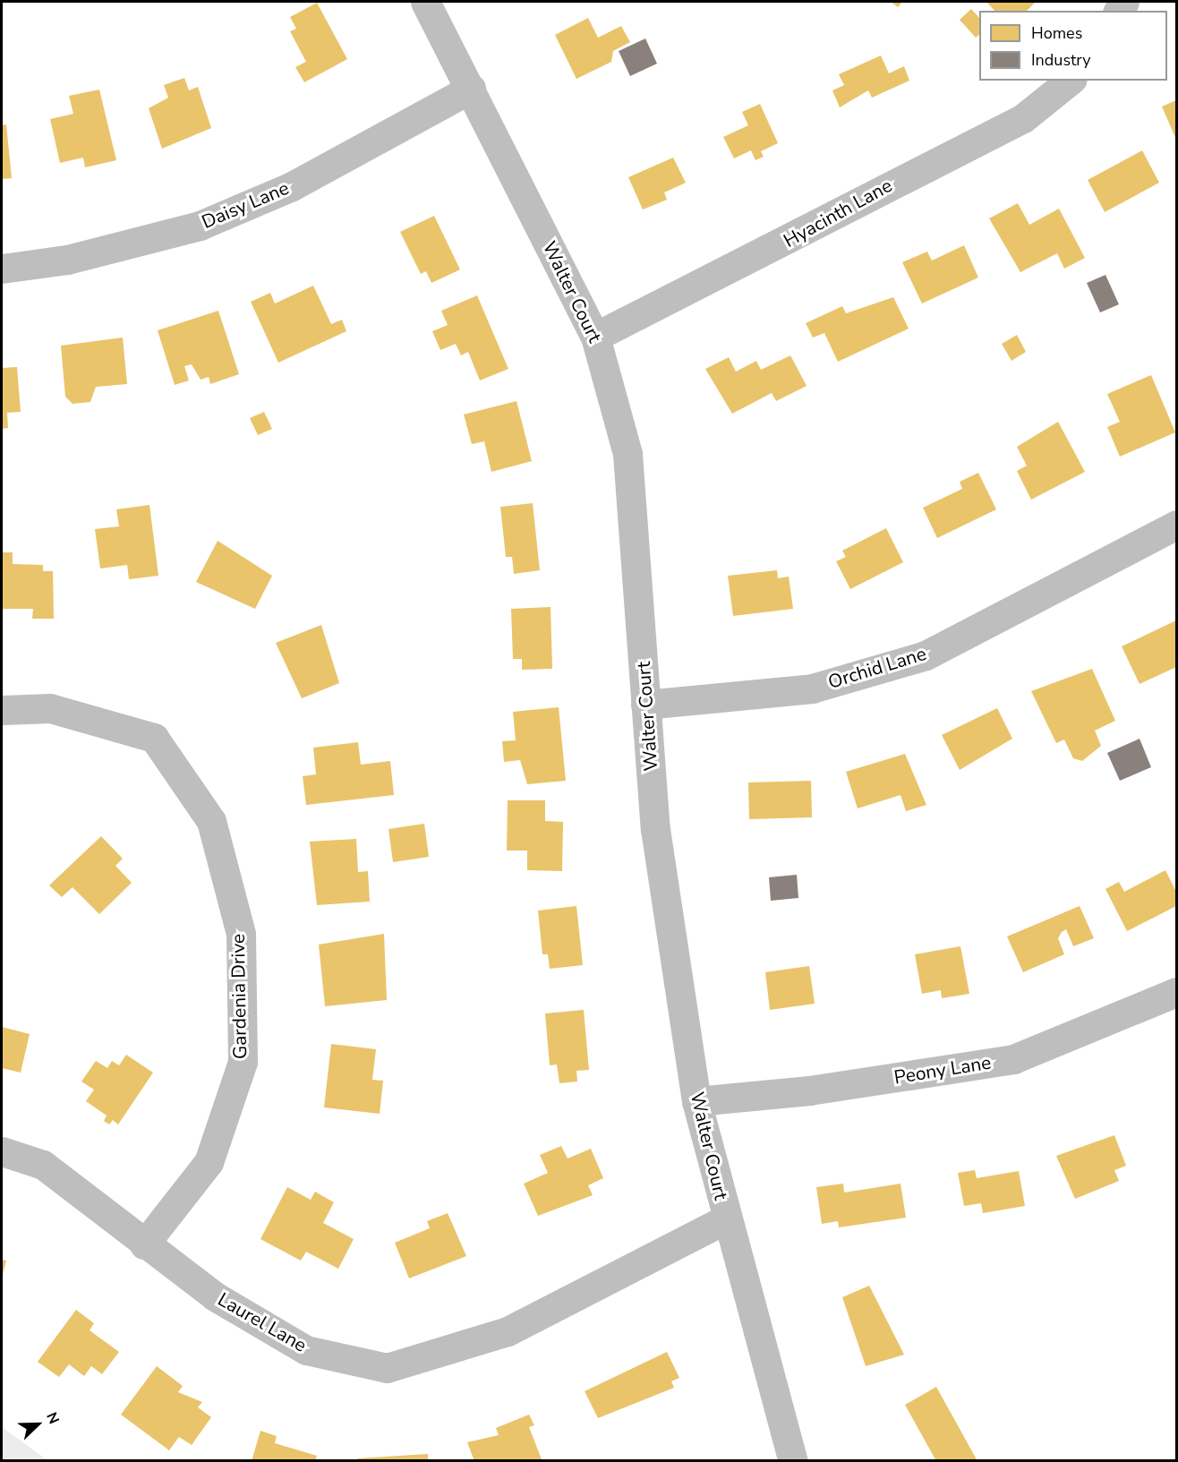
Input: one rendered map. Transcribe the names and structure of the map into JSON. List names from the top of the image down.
{
  "streets": {
    "street": [
      "Daisy Lane",
      "Hyacinth Lane",
      "Walter Court",
      "Orchid Lane",
      "Gardenia Drive",
      "Peony Lane",
      "Laurel Lane"
    ]
  },
  "crossings": [
    ["Daisy Lane", "Walter Court"],
    ["Hyacinth Lane", "Walter Court"],
    ["Walter Court", "Orchid Lane"],
    ["Walter Court", "Peony Lane"],
    ["Walter Court", "Laurel Lane"],
    ["Gardenia Drive", "Laurel Lane"]
  ],
  "legend": ["Homes", "Industry"],
  "north": "top right"
}
